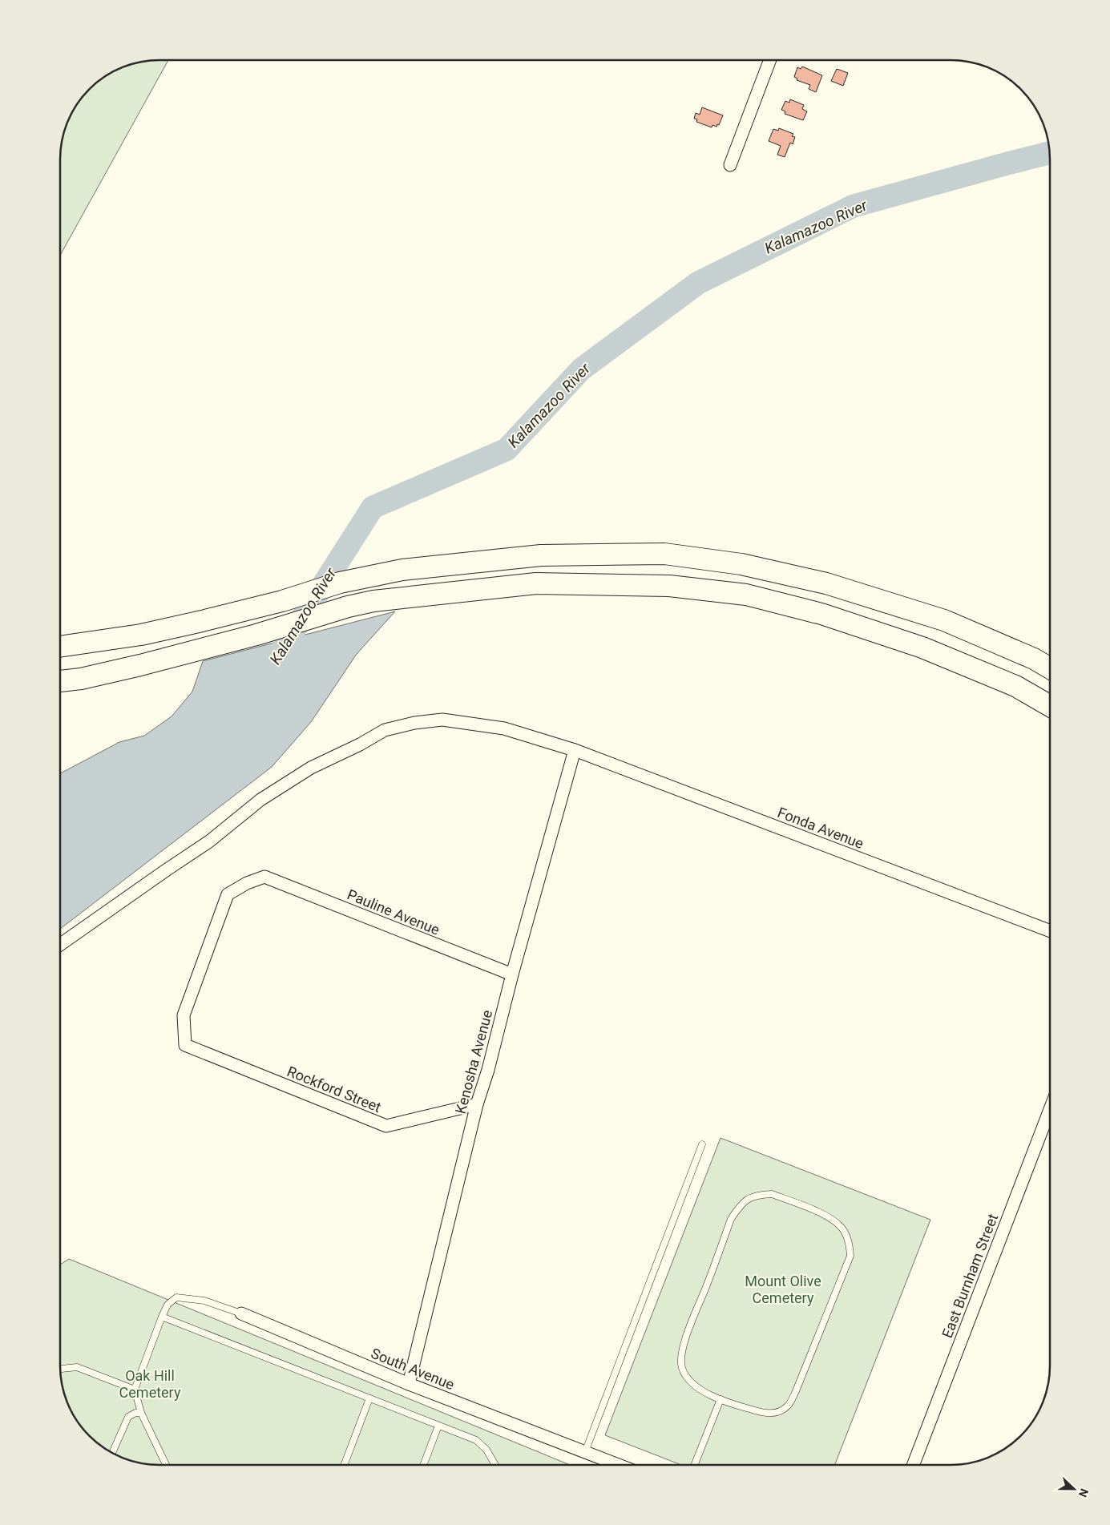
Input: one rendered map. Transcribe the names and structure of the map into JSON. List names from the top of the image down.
{
  "streets": {
    "street": [
      "Fonda Avenue",
      "Pauline Avenue",
      "Kenosha Avenue",
      "Rockford Street",
      "East Burnham Street",
      "South Avenue"
    ]
  },
  "crossings": [
    ["Fonda Avenue", "Kenosha Avenue"],
    ["Pauline Avenue", "Kenosha Avenue"],
    ["Pauline Avenue", "Rockford Street"],
    ["Kenosha Avenue", "Rockford Street"],
    ["Kenosha Avenue", "South Avenue"]
  ],
  "water": ["Kalamazoo River"],
  "parks": ["Mount Olive Cemetery", "Oak Hill Cemetery"],
  "north": "right"
}
